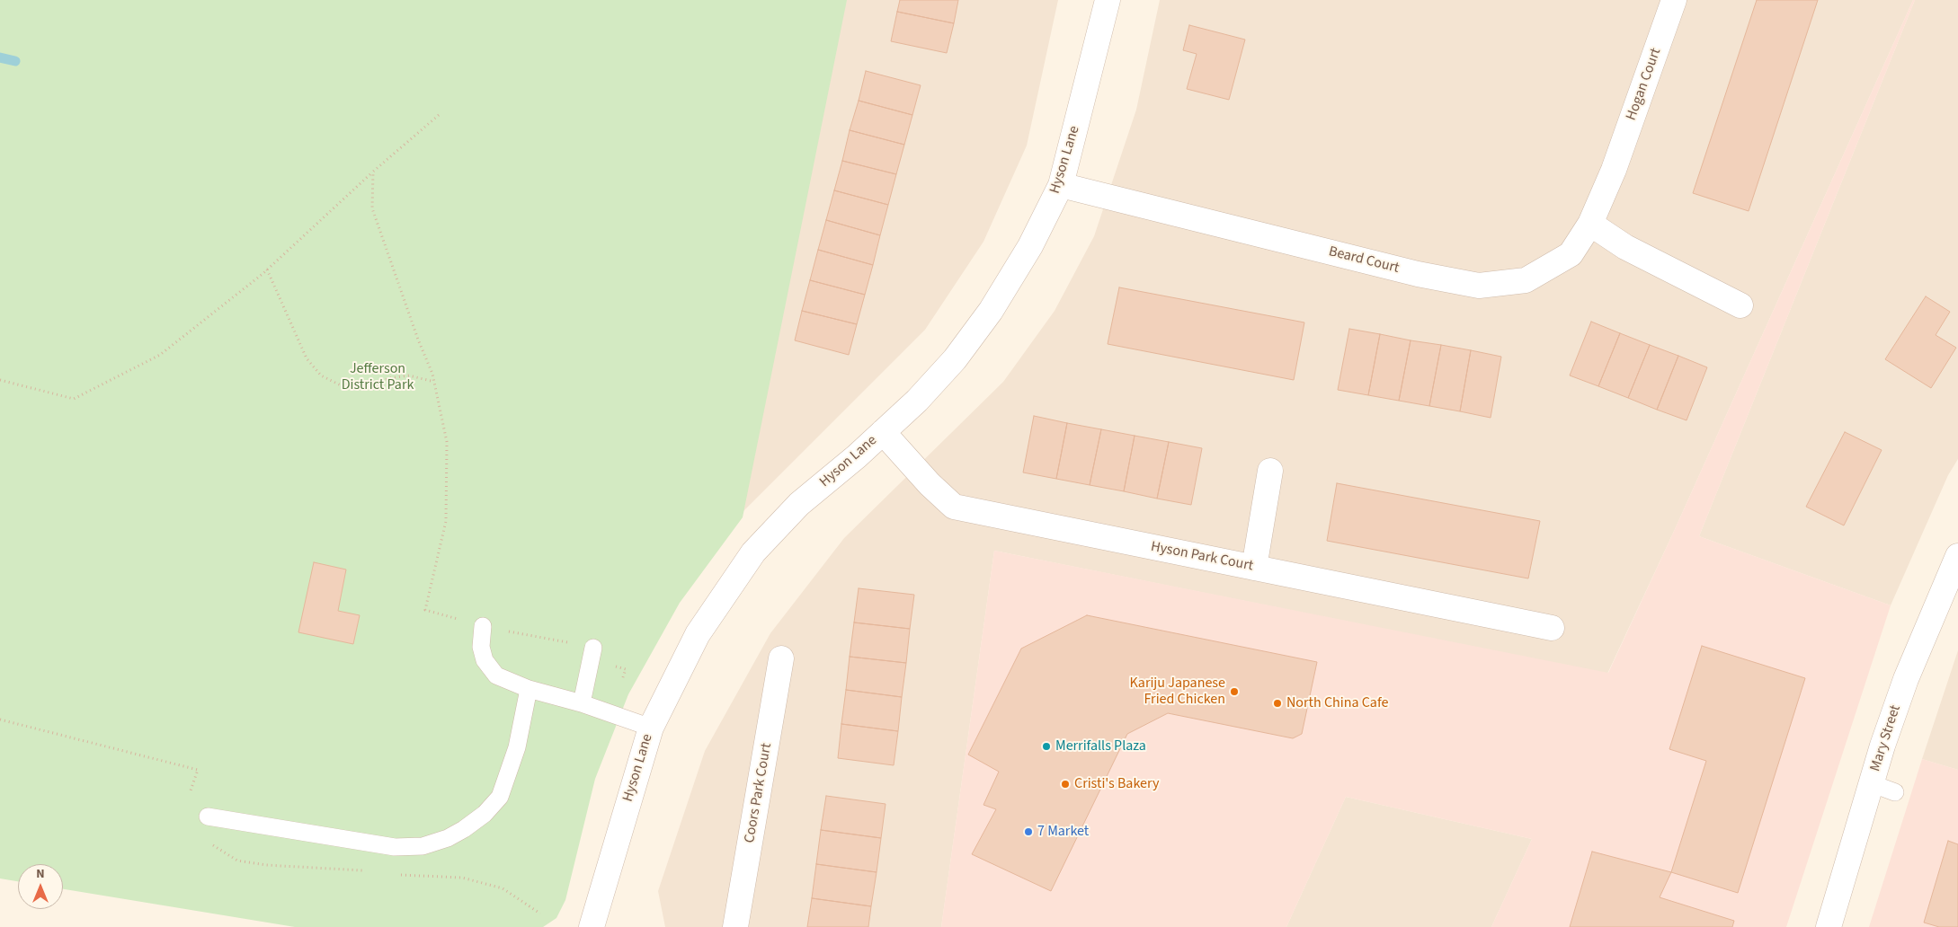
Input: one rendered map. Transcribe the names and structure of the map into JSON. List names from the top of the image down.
{
  "streets": {
    "street": [
      "Hogan Court",
      "Hyson Lane",
      "Beard Court",
      "Hyson Park Court",
      "Mary Street",
      "Coors Park Court"
    ]
  },
  "crossings": [
    ["Hogan Court", "Beard Court"],
    ["Hyson Lane", "Beard Court"],
    ["Hyson Lane", "Hyson Park Court"]
  ],
  "parks": ["Jefferson District Park"],
  "places": [
    "Kariju Japanese Fried Chicken",
    "North China Cafe",
    "Merrifalls Plaza",
    "Cristi's Bakery",
    "7 Market"
  ],
  "north": "top"
}
